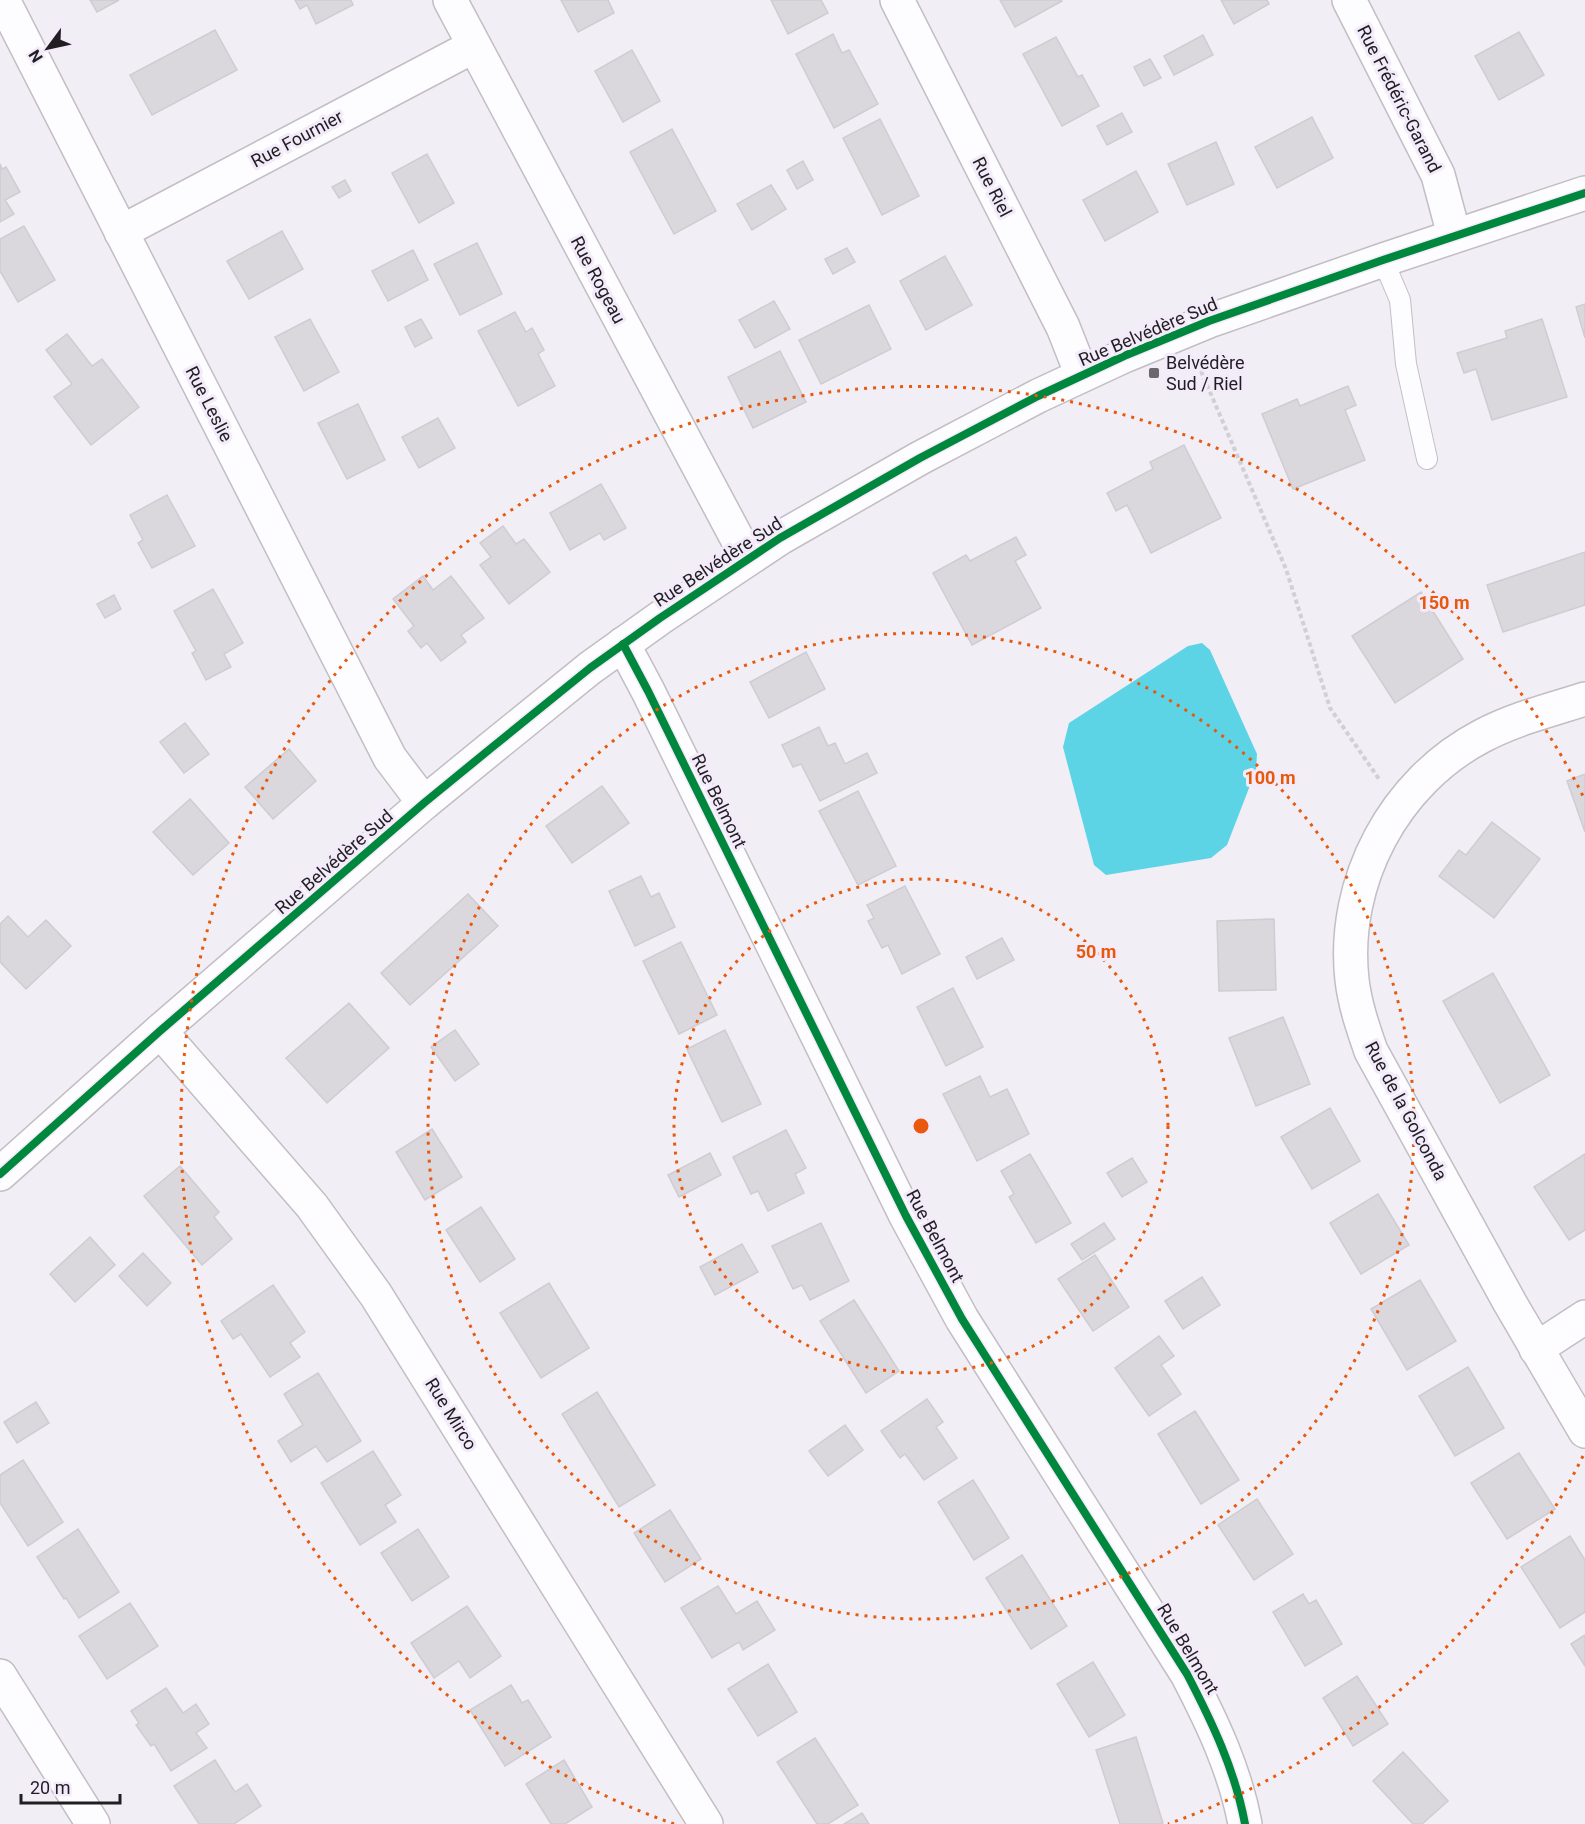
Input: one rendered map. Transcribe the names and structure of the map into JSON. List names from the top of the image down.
{
  "streets": {
    "street": [
      "Rue Frédéric-Garand",
      "Rue Fournier",
      "Rue Riel",
      "Rue Rogeau",
      "Rue Belvédère Sud",
      "Rue Leslie",
      "Rue Belmont",
      "Rue de la Golconda",
      "Rue Mirco"
    ]
  },
  "crossings": [
    ["Rue Frédéric-Garand", "Rue Belvédère Sud"],
    ["Rue Fournier", "Rue Rogeau"],
    ["Rue Fournier", "Rue Leslie"],
    ["Rue Riel", "Rue Belvédère Sud"],
    ["Rue Rogeau", "Rue Belvédère Sud"],
    ["Rue Belvédère Sud", "Rue Leslie"],
    ["Rue Belvédère Sud", "Rue Belmont"],
    ["Rue Belvédère Sud", "Rue Mirco"]
  ],
  "places": {
    "transit": ["Belvédère Sud / Riel"]
  },
  "scale_bar": "20 m",
  "north": "bottom left",
  "rings": ["150 m", "100 m", "50 m"]
}
